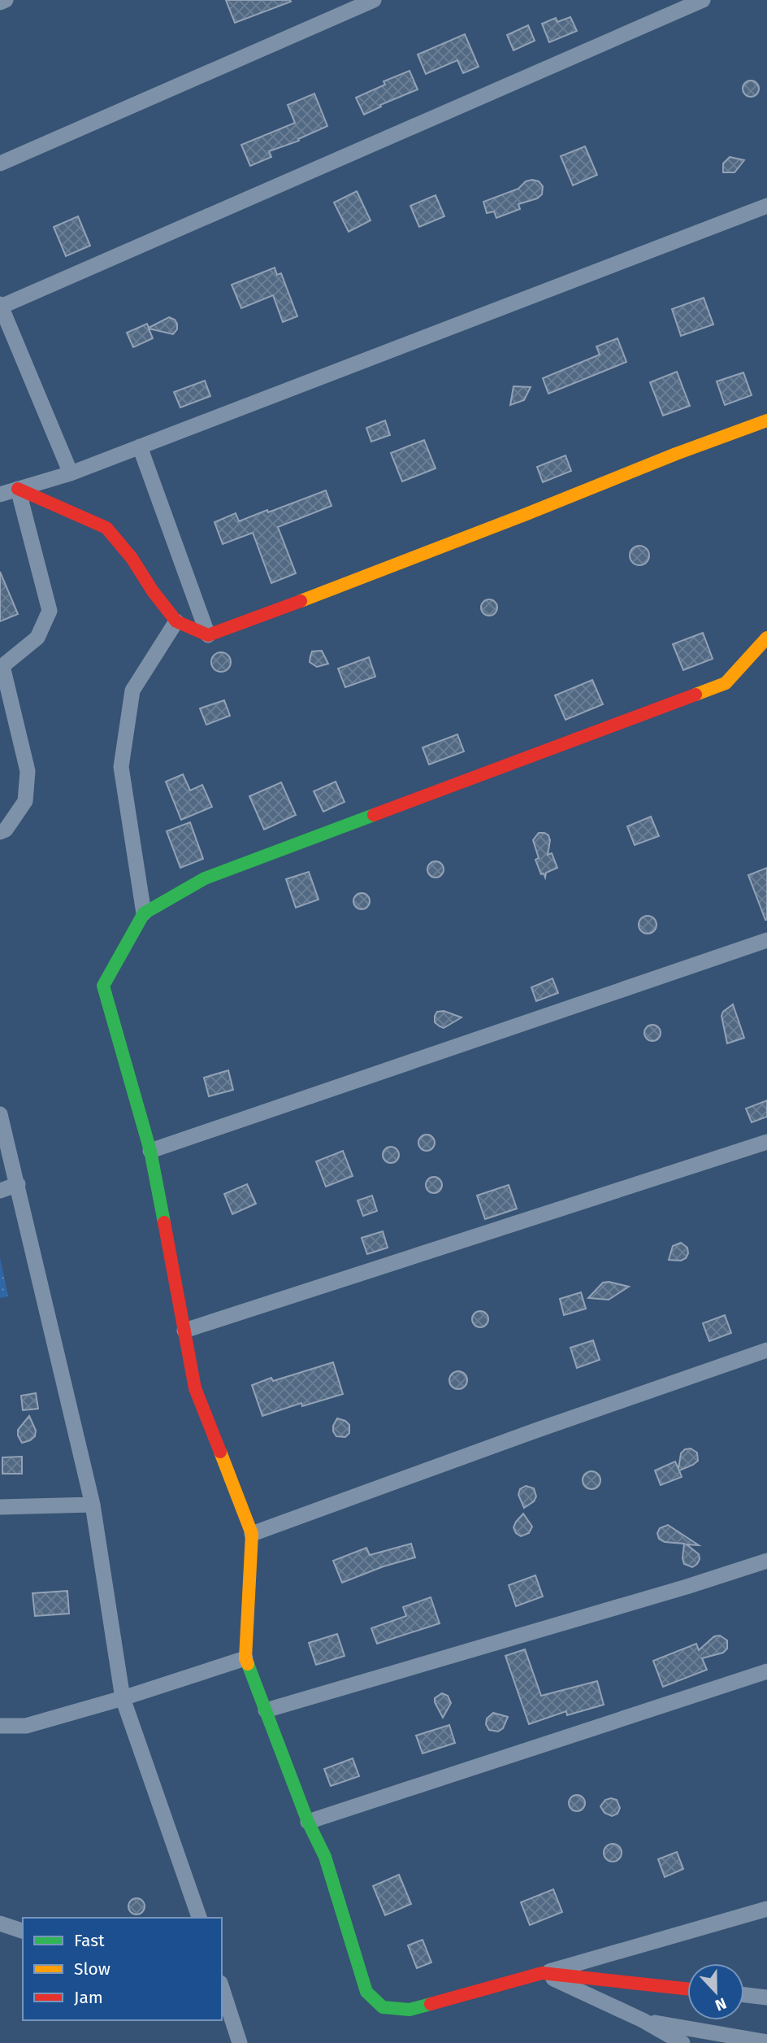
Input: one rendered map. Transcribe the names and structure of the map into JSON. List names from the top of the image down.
{
  "legend": ["Fast", "Slow", "Jam"],
  "north": "bottom"
}
